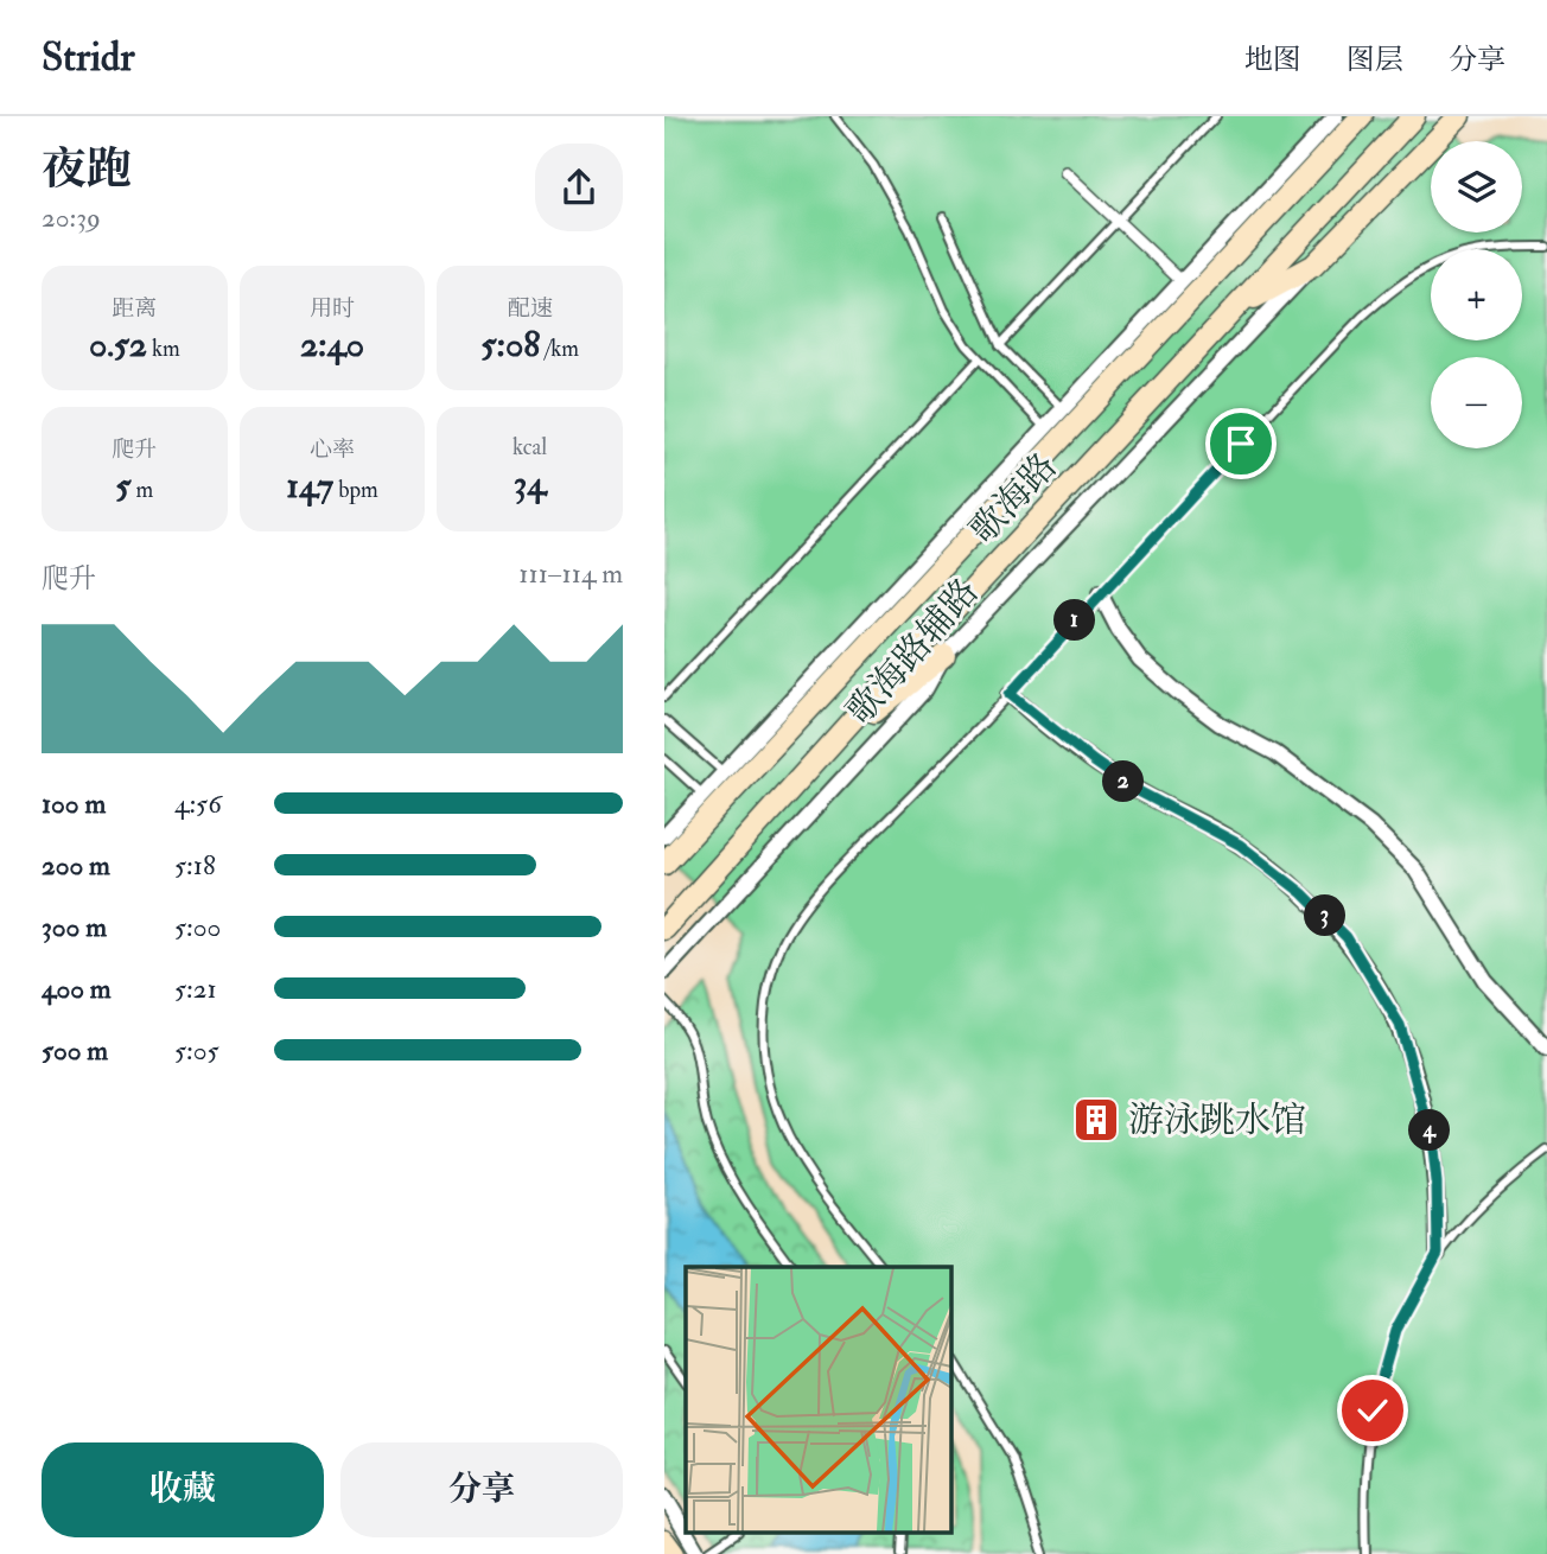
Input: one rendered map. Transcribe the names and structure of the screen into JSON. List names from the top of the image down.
{
  "streets": {
    "main road": ["歌海路"],
    "street": ["歌海路辅路"]
  },
  "places": {
    "building": ["游泳跳水馆"]
  },
  "page": {
    "header": "Stridr",
    "nav": ["地图", "图层", "分享"],
    "heading": ["夜跑", "20:39"],
    "map_buttons": ["+", "−"],
    "stats": [
      ["距离", "0.52 km"],
      ["用时", "2:40"],
      ["配速", "5:08 /km"],
      ["爬升", "5 m"],
      ["心率", "147 bpm"],
      ["kcal", "34"]
    ],
    "chart": ["爬升", "111–114 m"],
    "pins": [
      "1",
      "2",
      "3",
      "4"
    ],
    "list": [
      {
        "name": "100 m",
        "note": "4:56"
      },
      {
        "name": "200 m",
        "note": "5:18"
      },
      {
        "name": "300 m",
        "note": "5:00"
      },
      {
        "name": "400 m",
        "note": "5:21"
      },
      {
        "name": "500 m",
        "note": "5:05"
      }
    ],
    "buttons": ["收藏", "分享"]
  }
}
